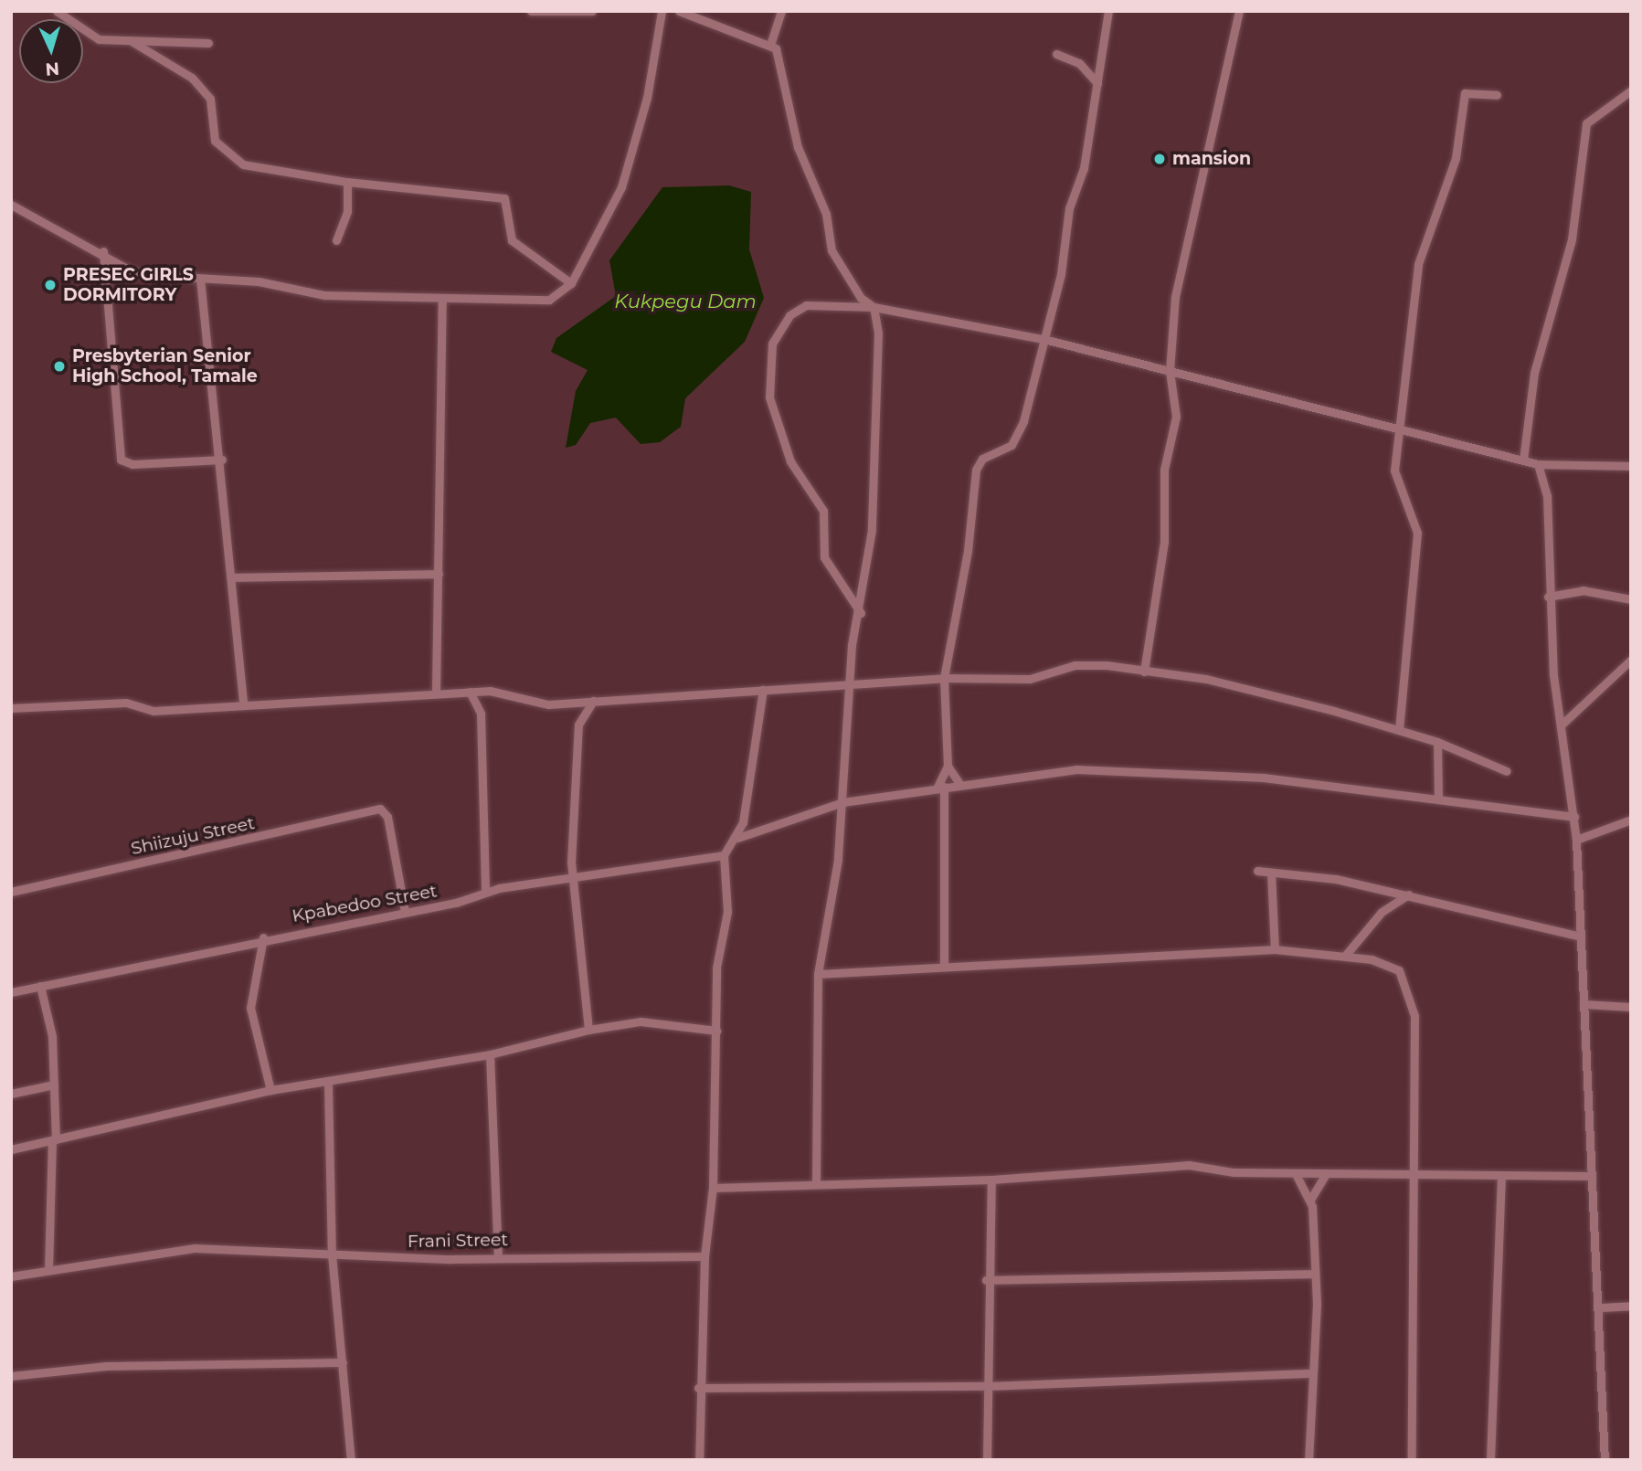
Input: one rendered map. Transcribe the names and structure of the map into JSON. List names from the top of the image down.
{
  "streets": {
    "street": ["Shiizuju Street", "Kpabedoo Street", "Frani Street"]
  },
  "crossings": [
    ["Shiizuju Street", "Kpabedoo Street"]
  ],
  "water": ["Kukpegu Dam"],
  "places": ["mansion", "PRESEC GIRLS DORMITORY", "Presbyterian Senior High School, Tamale"],
  "north": "bottom"
}
